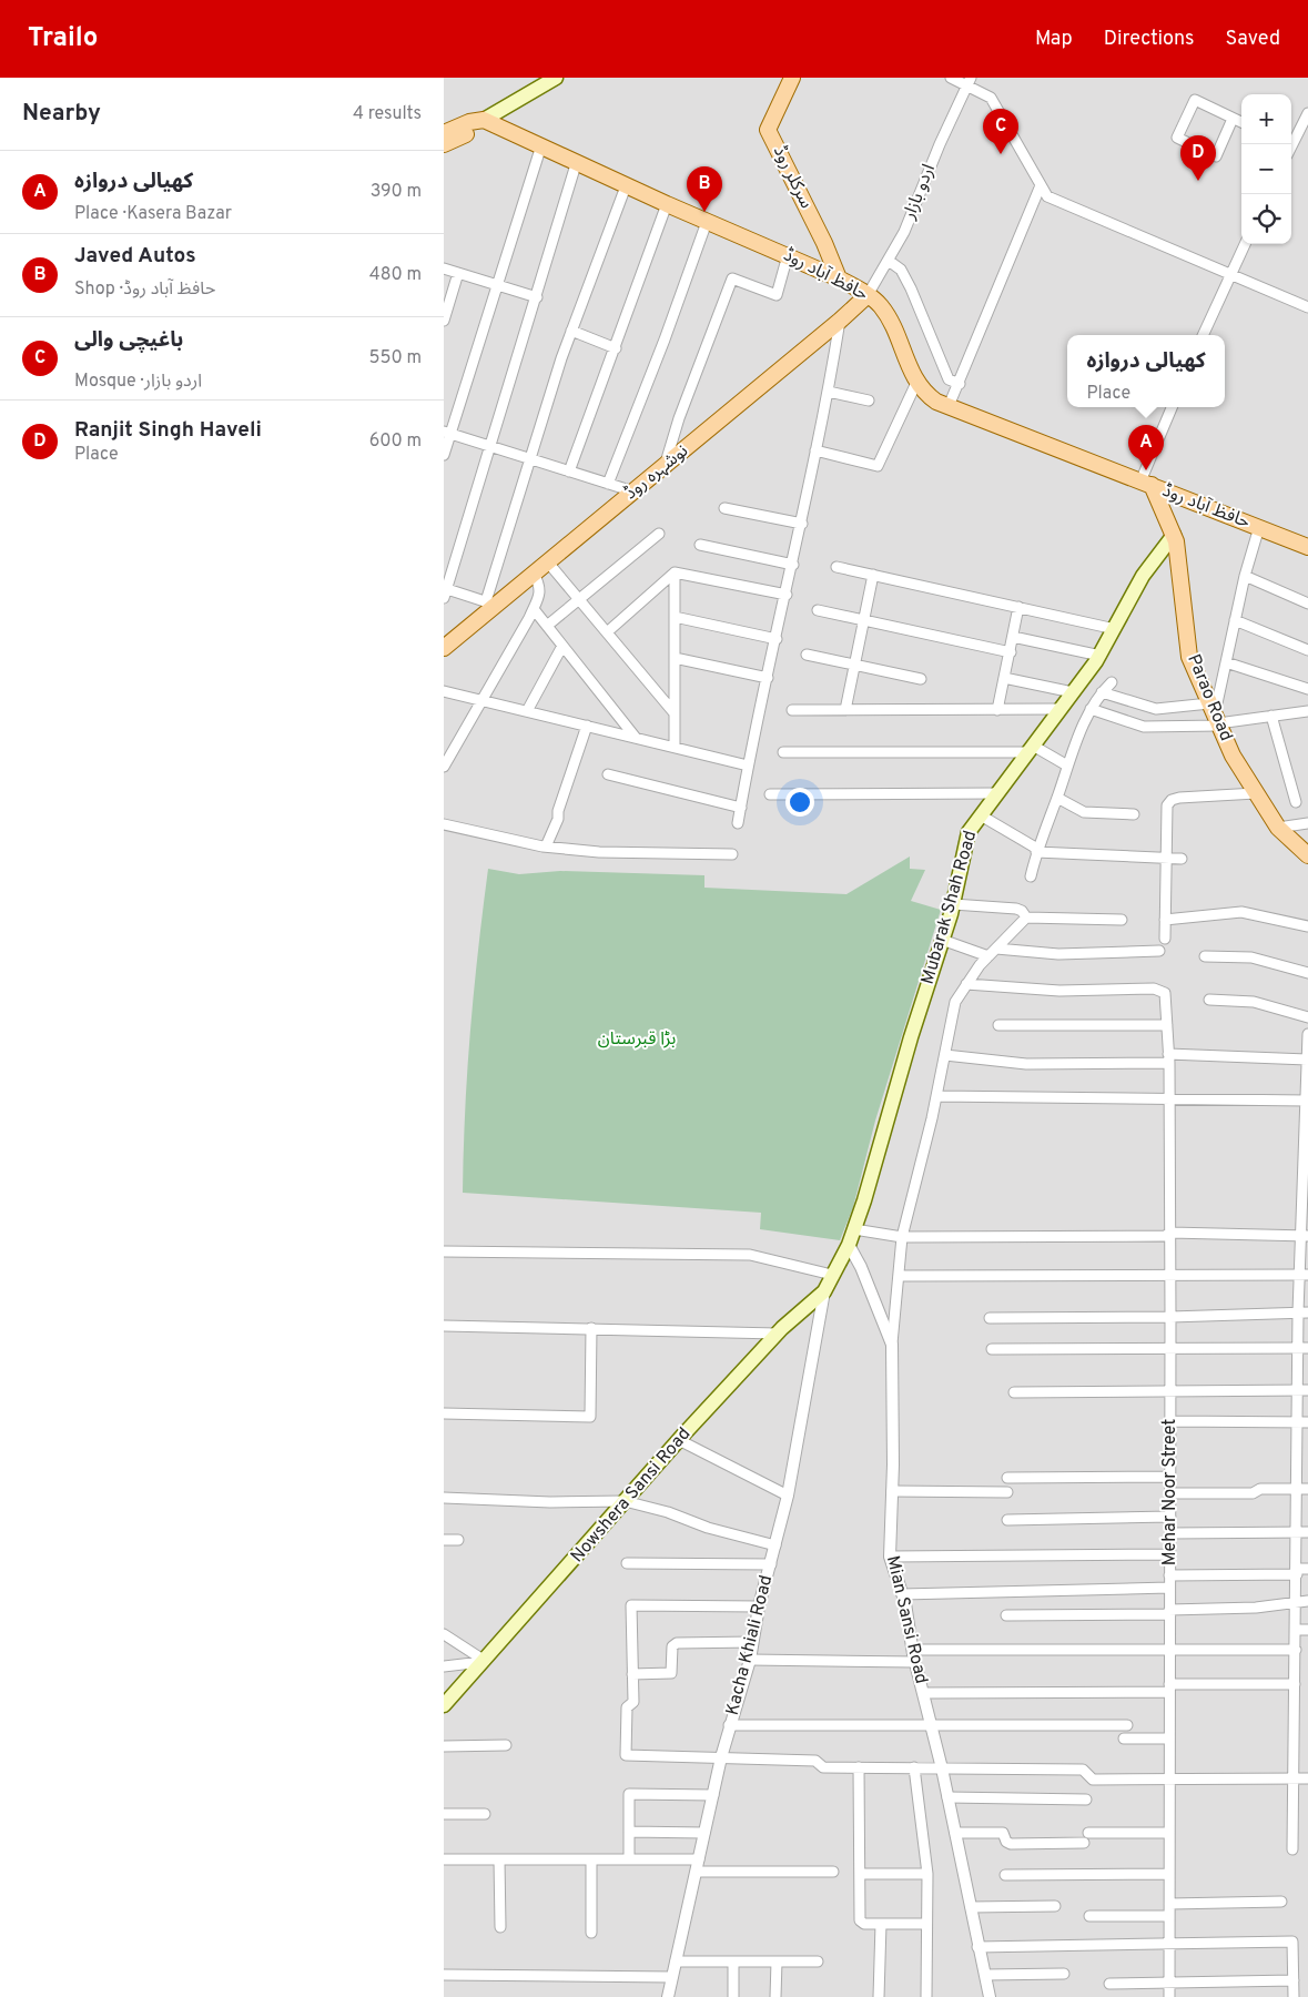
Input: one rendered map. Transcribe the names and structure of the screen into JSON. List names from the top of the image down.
{
  "streets": {
    "main road": [
      "سرکلر روڈ",
      "حافظ آباد روڈ",
      "نوشہرہ روڈ",
      "Parao Road",
      "Mubarak Shah Road",
      "Nowshera Sansi Road"
    ],
    "street": [
      "اردو بازار",
      "Mehar Noor Street",
      "Mian Sansi Road",
      "Kacha Khiali Road"
    ]
  },
  "crossings": [
    ["سرکلر روڈ", "حافظ آباد روڈ"],
    ["اردو بازار", "حافظ آباد روڈ"],
    ["اردو بازار", "نوشہرہ روڈ"],
    ["حافظ آباد روڈ", "نوشہرہ روڈ"],
    ["حافظ آباد روڈ", "Parao Road"],
    ["Parao Road", "Mubarak Shah Road"],
    ["Mubarak Shah Road", "Nowshera Sansi Road"],
    ["Mubarak Shah Road", "Mian Sansi Road"],
    ["Mubarak Shah Road", "Kacha Khiali Road"],
    ["Nowshera Sansi Road", "Kacha Khiali Road"]
  ],
  "parks": ["بڑا قبرستان"],
  "page": {
    "header": "Trailo",
    "nav": ["Map", "Directions", "Saved"],
    "heading": ["Nearby", "4 results"],
    "map_buttons": ["+", "−"],
    "pins": [
      "C",
      "D",
      "B",
      "A"
    ],
    "list": [
      {
        "mark": "A",
        "name": "کھیالی دروازہ",
        "note": "Place · Kasera Bazar",
        "value": "390 m"
      },
      {
        "mark": "B",
        "name": "Javed Autos",
        "note": "Shop · حافظ آباد روڈ",
        "value": "480 m"
      },
      {
        "mark": "C",
        "name": "باغیچی والی",
        "note": "Mosque · اردو بازار",
        "value": "550 m"
      },
      {
        "mark": "D",
        "name": "Ranjit Singh Haveli",
        "note": "Place",
        "value": "600 m"
      }
    ],
    "popup": ["کھیالی دروازہ", "Place"]
  }
}
